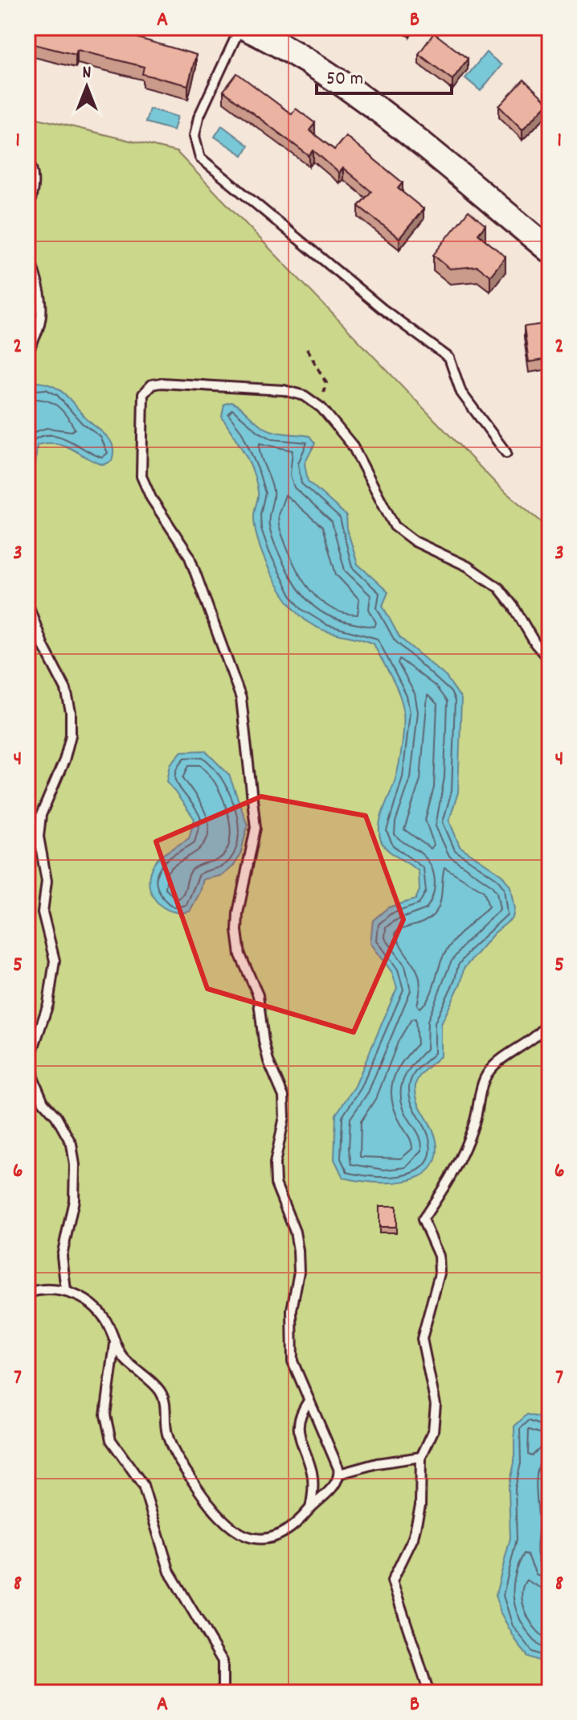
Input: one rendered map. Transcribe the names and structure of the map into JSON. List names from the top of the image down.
{
  "scale_bar": "50 m",
  "north": "top",
  "grid": {
    "columns": ["A", "B"],
    "rows": [
      "1",
      "2",
      "3",
      "4",
      "5",
      "6",
      "7",
      "8"
    ]
  }
}
